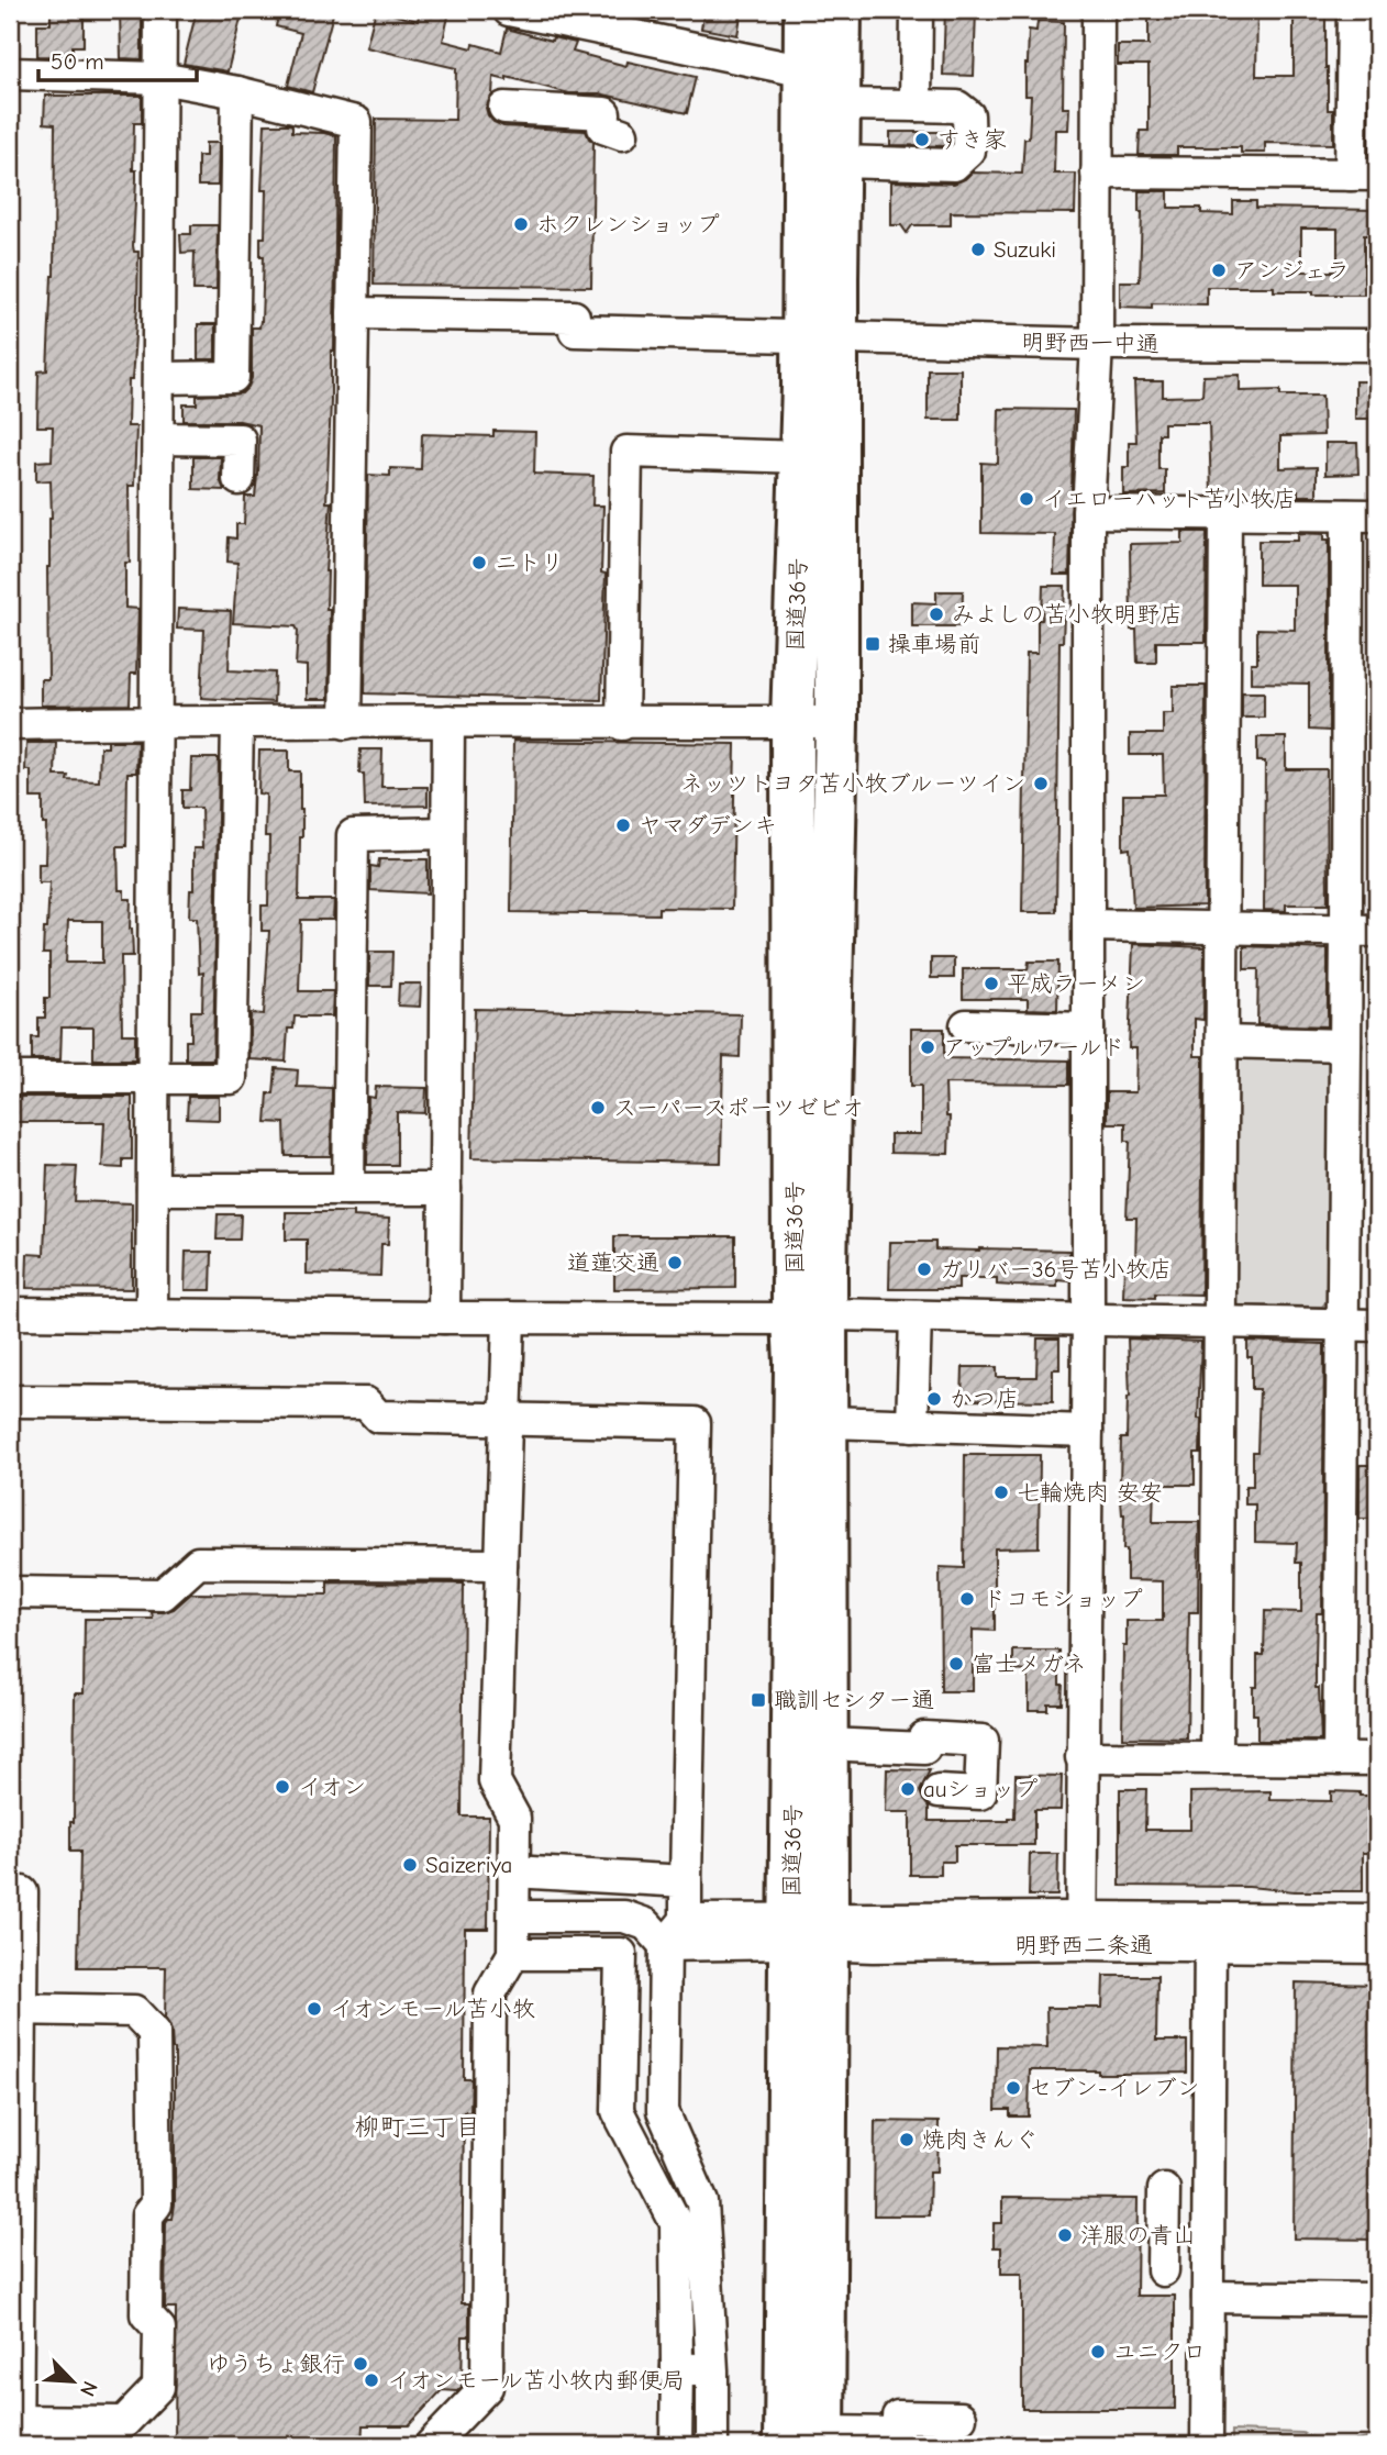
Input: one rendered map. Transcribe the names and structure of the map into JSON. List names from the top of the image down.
{
  "streets": {
    "highway": ["国道36号"],
    "street": ["明野西一中通", "明野西二条通"]
  },
  "crossings": [
    ["明野西一中通", "国道36号"],
    ["国道36号", "明野西二条通"]
  ],
  "districts": ["柳町三丁目"],
  "places": {
    "other": [
      "すき家",
      "ホクレンショップ",
      "Suzuki",
      "アンジェラ",
      "イエローハット苫小牧店",
      "ニトリ",
      "みよしの苫小牧明野店",
      "ネッツトヨタ苫小牧ブルーツイン",
      "ヤマダデンキ",
      "平成ラーメン",
      "アップルワールド",
      "スーパースポーツゼビオ",
      "道蓮交通",
      "ガリバー36号苫小牧店",
      "かつ店",
      "七輪焼肉 安安",
      "ドコモショップ",
      "富士メガネ",
      "イオン",
      "auショップ",
      "Saizeriya",
      "イオンモール苫小牧",
      "セブン-イレブン",
      "焼肉きんぐ",
      "洋服の青山",
      "ユニクロ",
      "ゆうちょ銀行",
      "イオンモール苫小牧内郵便局"
    ],
    "transit": ["操車場前", "職訓センター通"]
  },
  "scale_bar": "50 m",
  "north": "bottom right"
}
